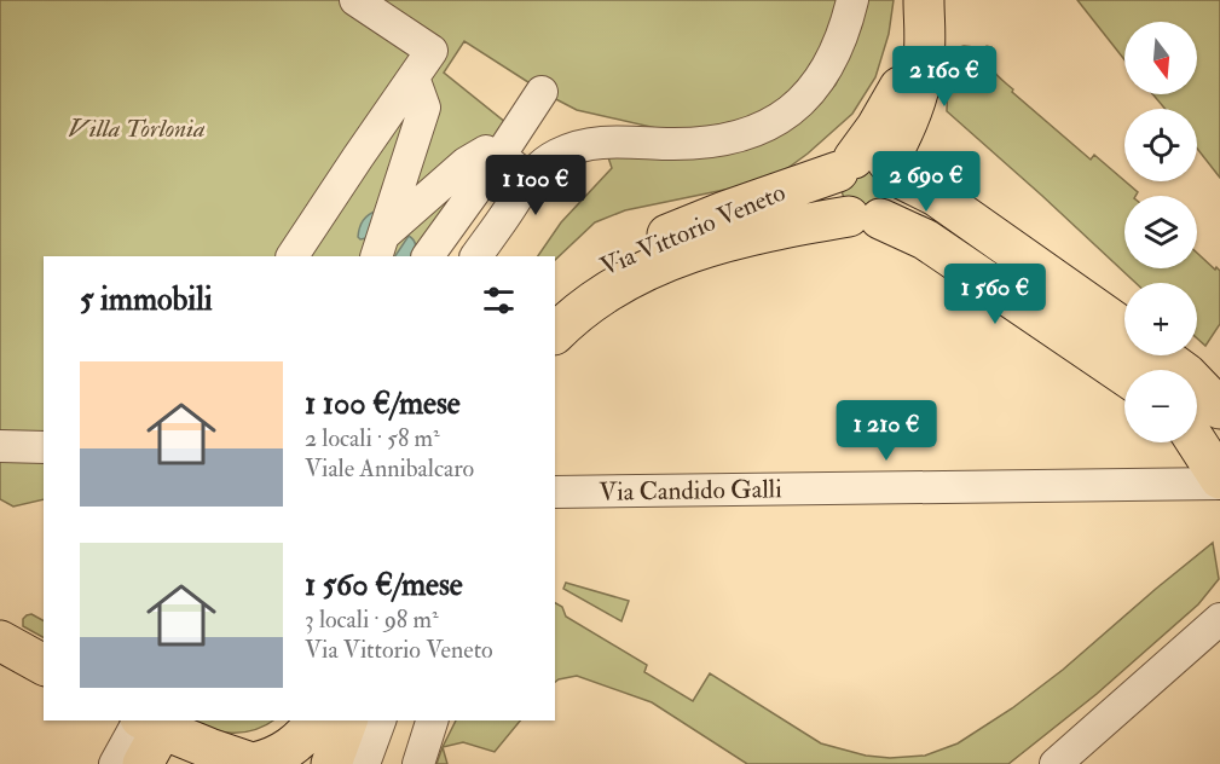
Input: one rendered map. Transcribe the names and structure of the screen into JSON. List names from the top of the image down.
{
  "streets": {
    "main road": ["Via Vittorio Veneto"],
    "street": ["Via Candido Galli"]
  },
  "parks": ["Villa Torlonia"],
  "north": "bottom",
  "page": {
    "map_buttons": ["+", "−"],
    "price": [
      "2 160 €",
      "2 690 €",
      "1 100 €",
      "1 560 €",
      "1 210 €"
    ],
    "heading": "5 immobili",
    "list": [
      {
        "name": "1 100 €/mese",
        "note": "2 locali · 58 m² · Viale Annibalcaro"
      },
      {
        "name": "1 560 €/mese",
        "note": "3 locali · 98 m² · Via Vittorio Veneto"
      }
    ]
  }
}
